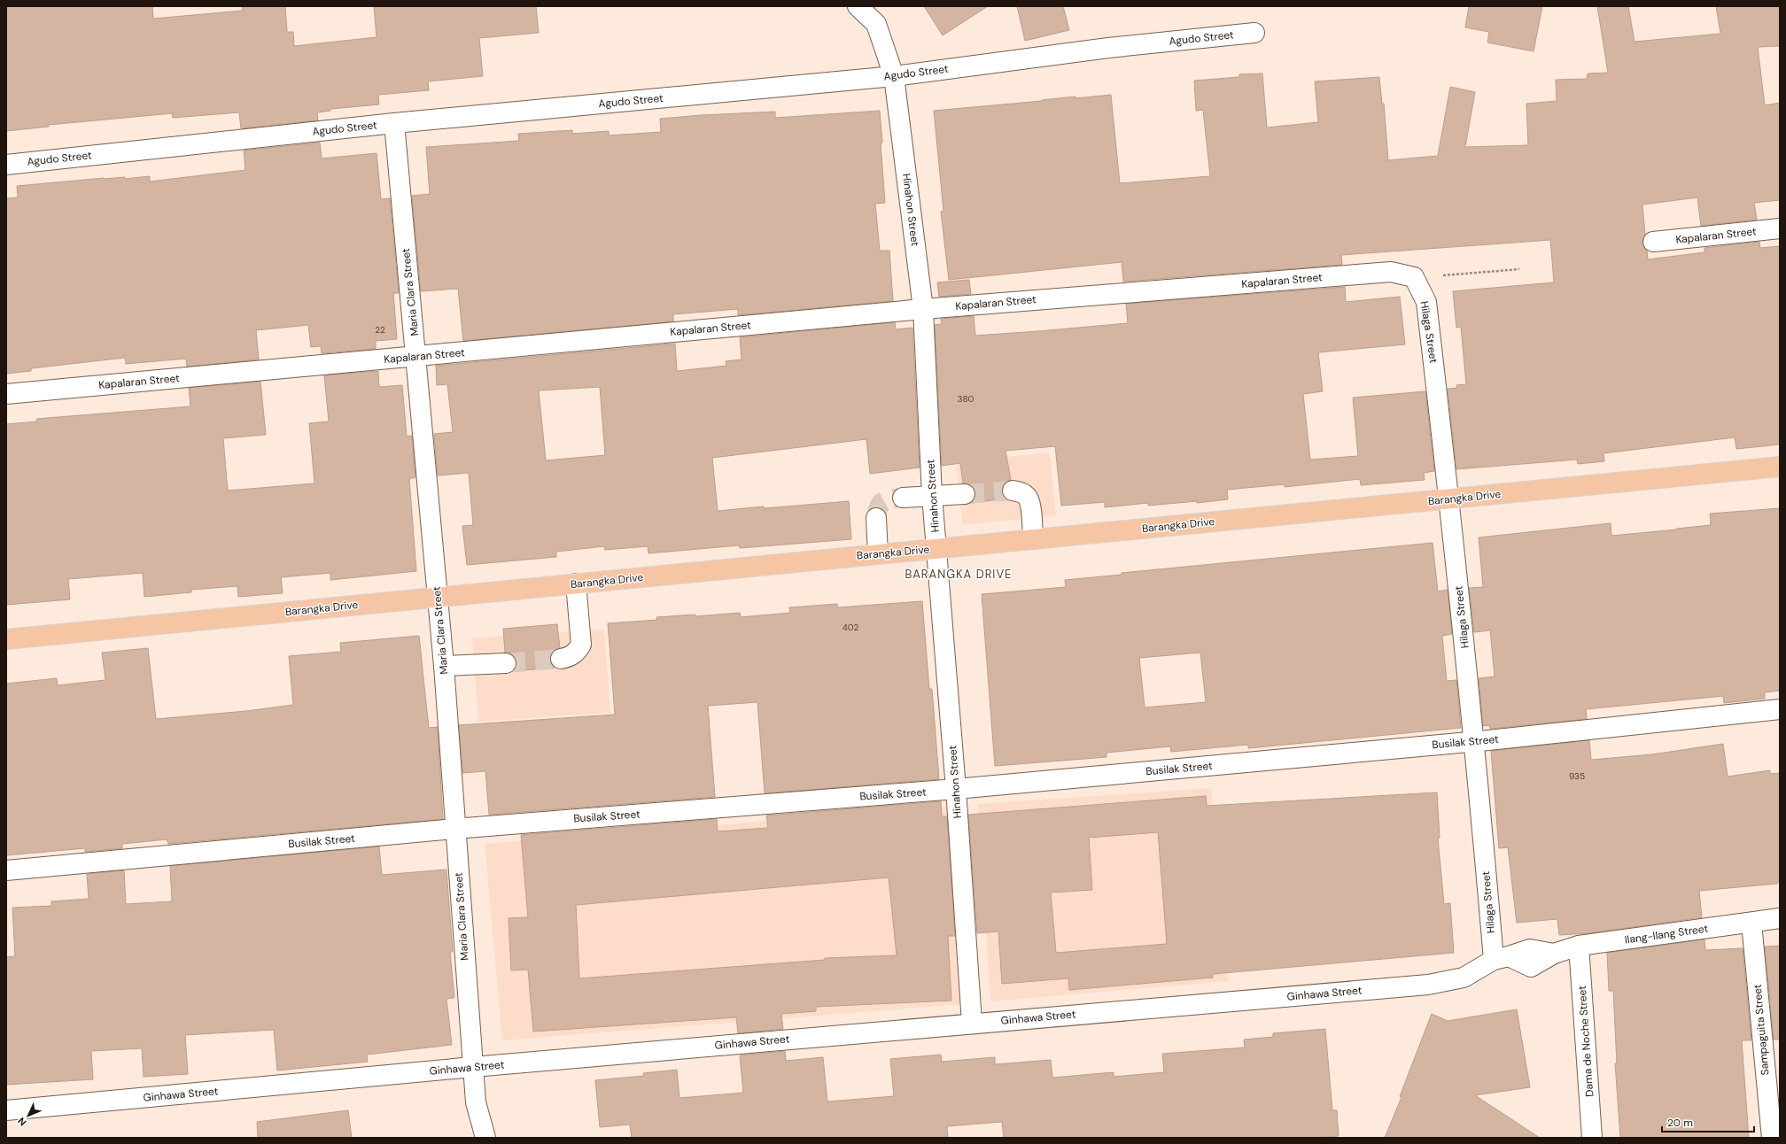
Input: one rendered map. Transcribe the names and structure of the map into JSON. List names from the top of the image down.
{
  "streets": {
    "main road": ["Barangka Drive"],
    "street": [
      "Agudo Street",
      "Hinahon Street",
      "Kapalaran Street",
      "Maria Clara Street",
      "Hilaga Street",
      "Busilak Street",
      "Ilang-Ilang Street",
      "Ginhawa Street",
      "Sampaguita Street",
      "Dama de Noche Street"
    ]
  },
  "crossings": [
    ["Agudo Street", "Hinahon Street"],
    ["Agudo Street", "Maria Clara Street"],
    ["Hinahon Street", "Kapalaran Street"],
    ["Hinahon Street", "Barangka Drive"],
    ["Hinahon Street", "Busilak Street"],
    ["Hinahon Street", "Ginhawa Street"],
    ["Kapalaran Street", "Maria Clara Street"],
    ["Kapalaran Street", "Hilaga Street"],
    ["Maria Clara Street", "Barangka Drive"],
    ["Maria Clara Street", "Busilak Street"],
    ["Maria Clara Street", "Ginhawa Street"],
    ["Hilaga Street", "Barangka Drive"],
    ["Hilaga Street", "Busilak Street"],
    ["Hilaga Street", "Ilang-Ilang Street"],
    ["Hilaga Street", "Ginhawa Street"],
    ["Ilang-Ilang Street", "Ginhawa Street"],
    ["Ilang-Ilang Street", "Sampaguita Street"],
    ["Ilang-Ilang Street", "Dama de Noche Street"]
  ],
  "districts": ["BARANGKA DRIVE"],
  "house_numbers": [
    "22",
    "380",
    "402",
    "935"
  ],
  "scale_bar": "20 m",
  "north": "bottom left"
}
